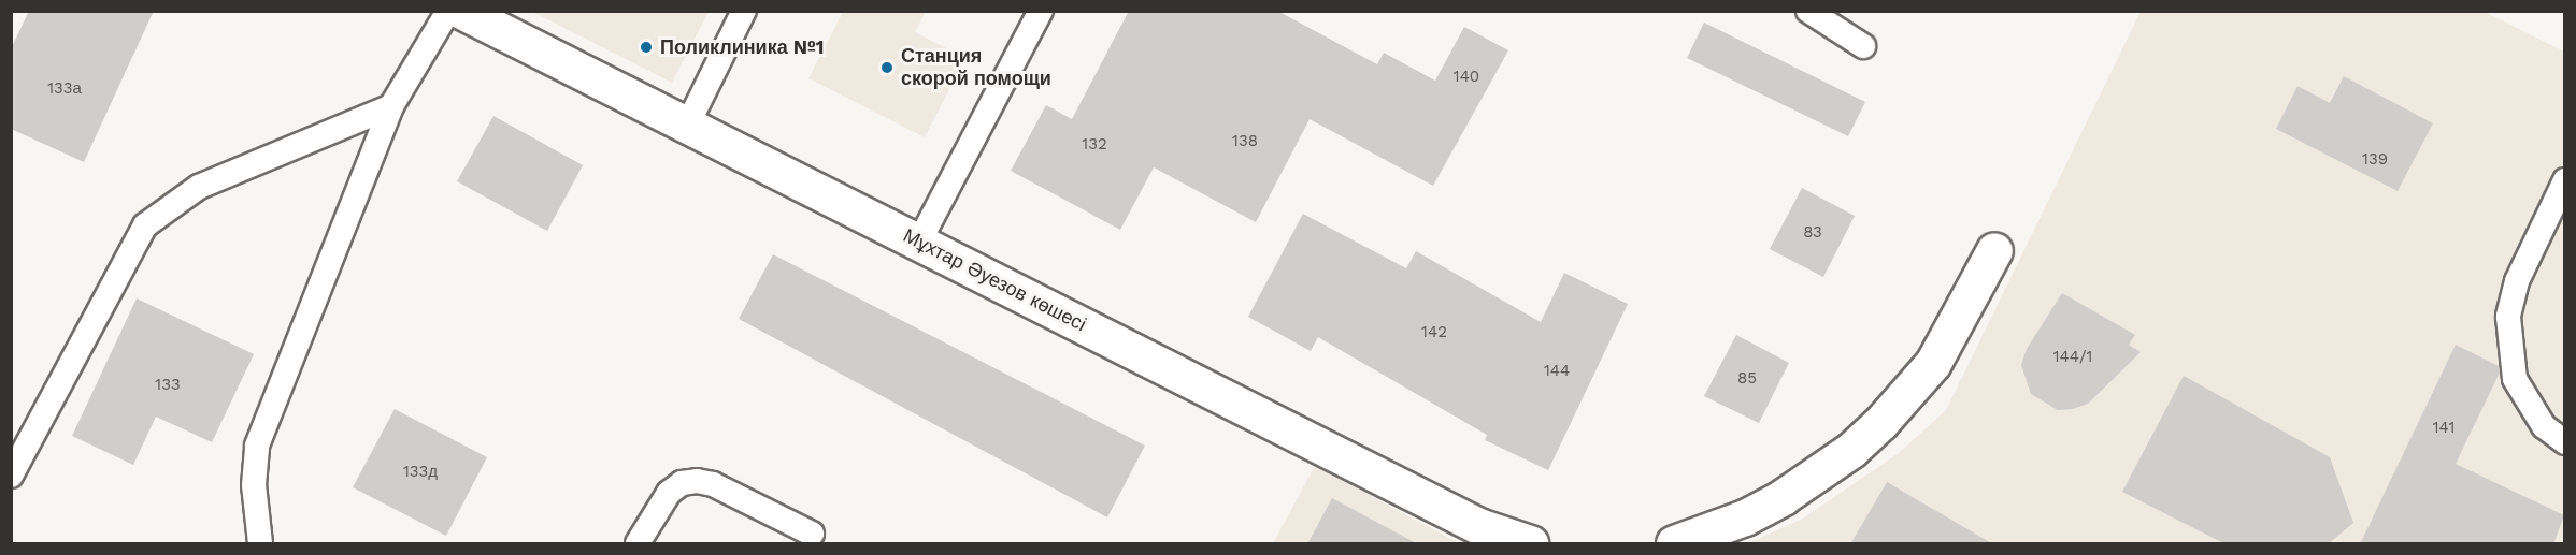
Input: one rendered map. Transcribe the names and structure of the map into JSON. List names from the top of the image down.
{
  "streets": {
    "street": ["Мұхтар Әуезов көшесі"]
  },
  "places": ["Поликлиника №1", "Станция скорой помощи"],
  "house_numbers": [
    "140",
    "133а",
    "138",
    "132",
    "139",
    "83",
    "142",
    "144/1",
    "144",
    "85",
    "133",
    "141",
    "133д"
  ]
}
